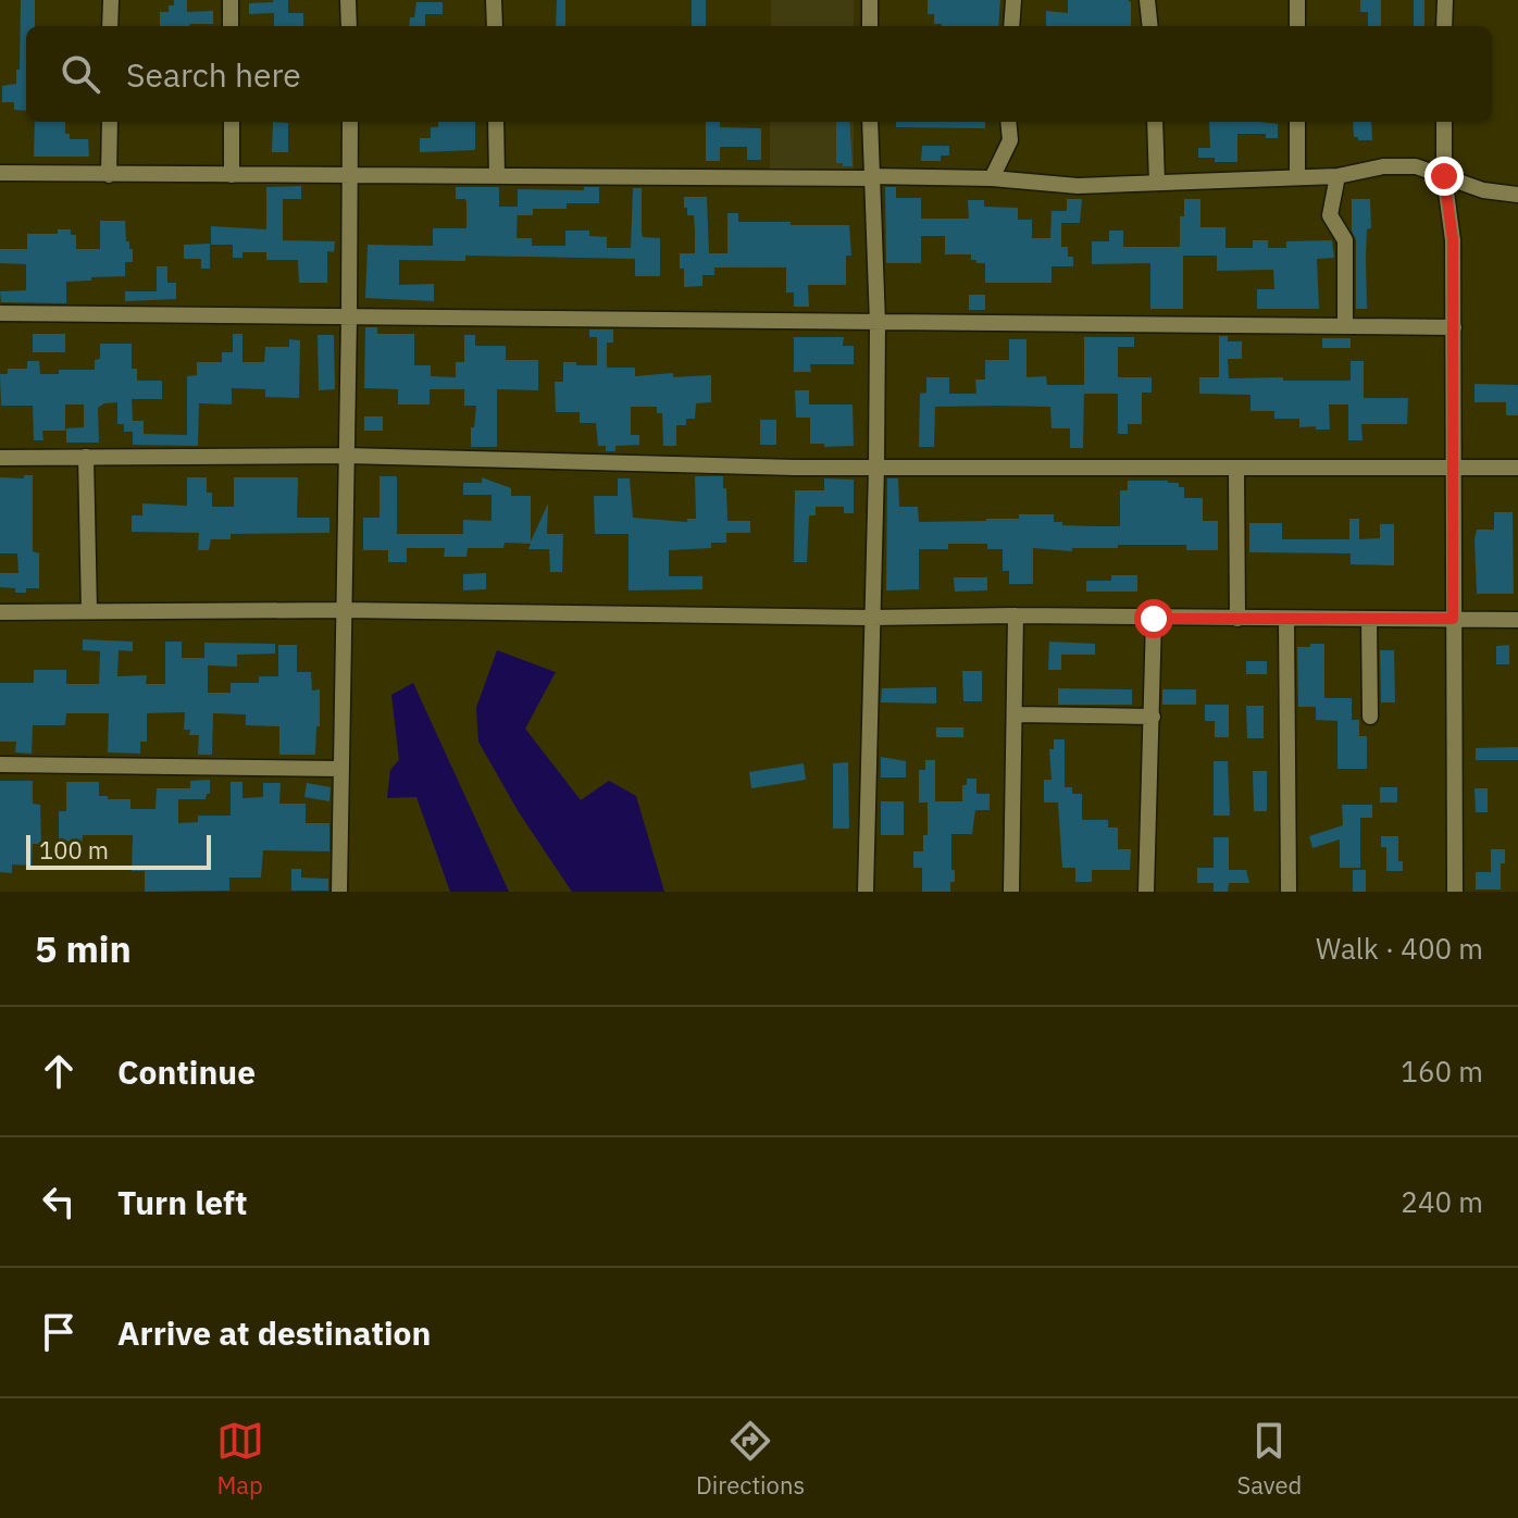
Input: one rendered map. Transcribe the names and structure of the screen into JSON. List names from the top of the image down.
{
  "scale_bar": "100 m",
  "page": {
    "search": "Search here",
    "scale": "100 m",
    "heading": ["5 min", "Walk · 400 m"],
    "list": [
      ["Continue", "160 m"],
      ["Turn left", "240 m"],
      "Arrive at destination"
    ],
    "nav": ["Map", "Directions", "Saved"]
  }
}
